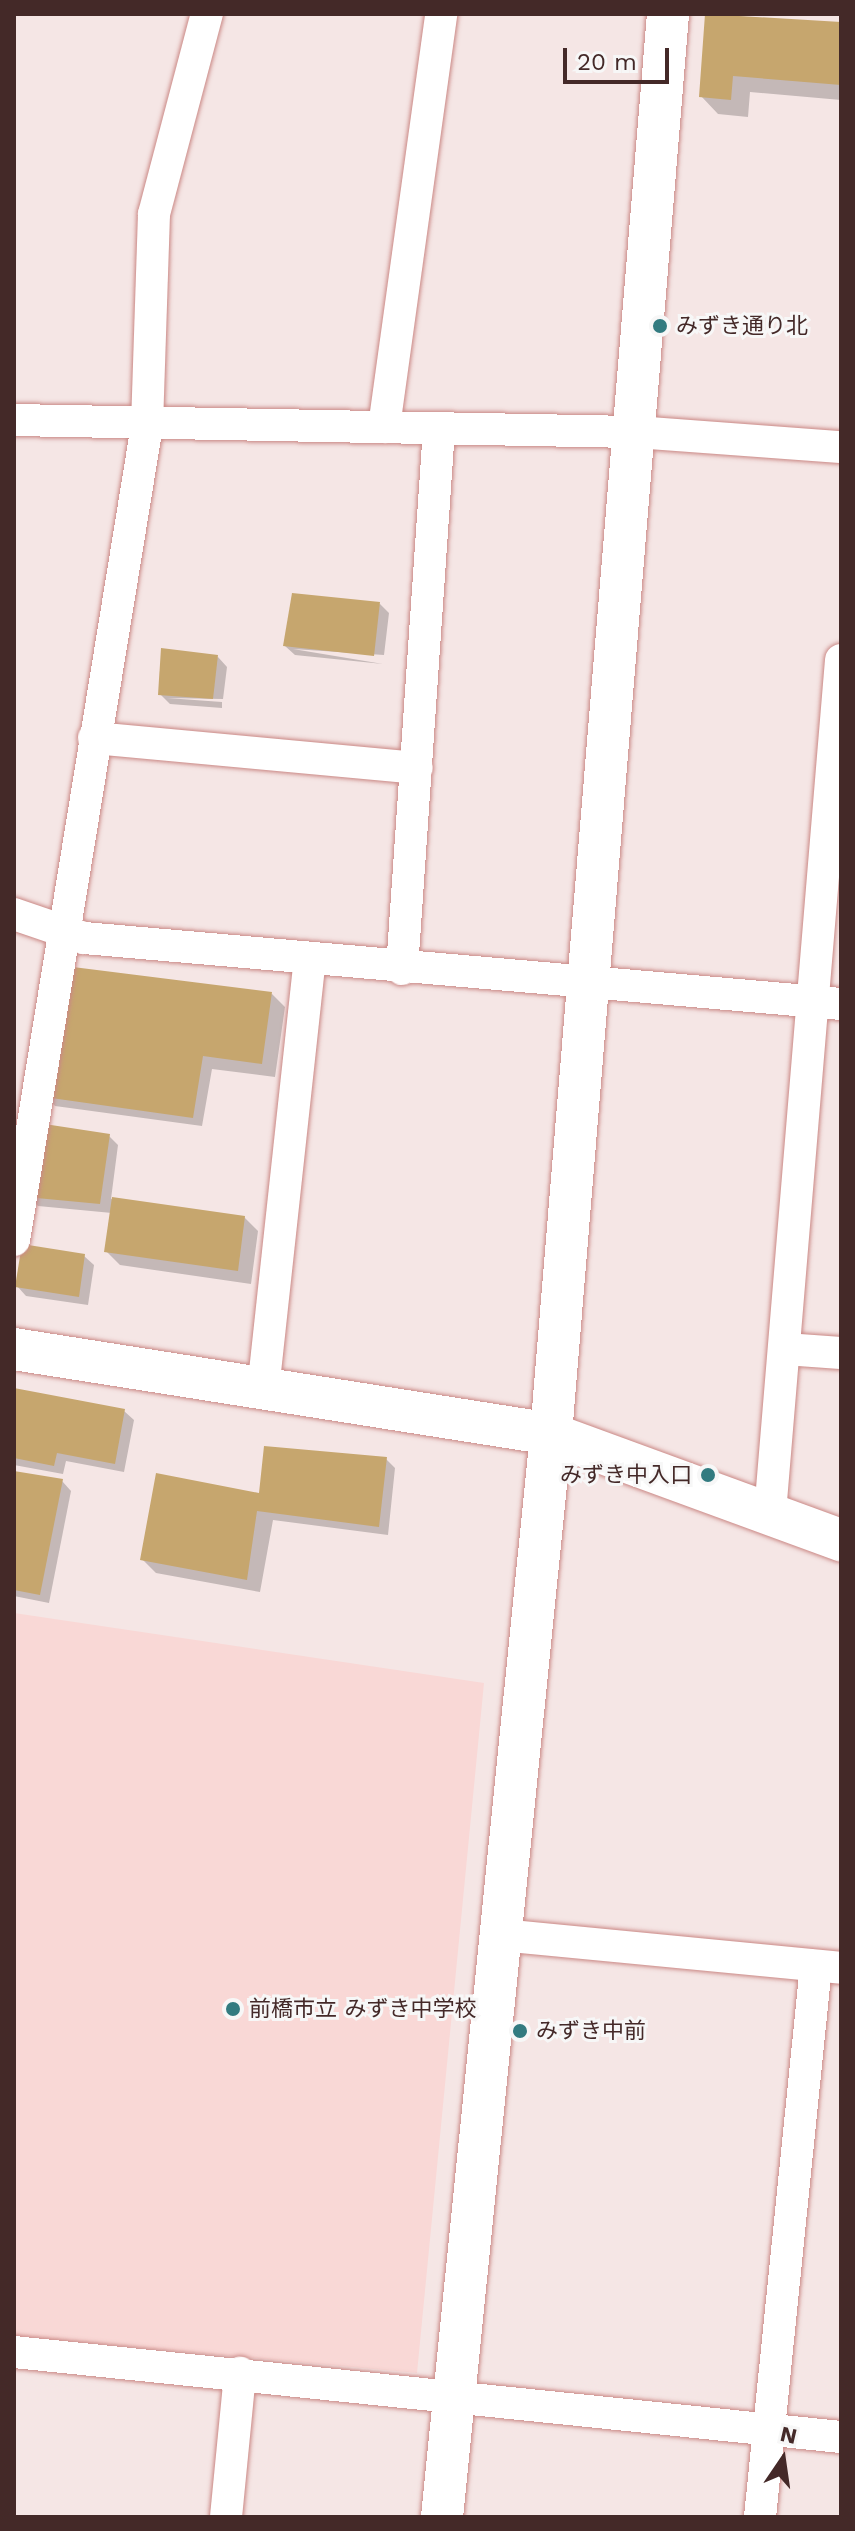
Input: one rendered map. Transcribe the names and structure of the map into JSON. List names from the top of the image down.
{
  "places": [
    "みずき通り北",
    "みずき中入口",
    "前橋市立 みずき中学校",
    "みずき中前"
  ],
  "scale_bar": "20 m",
  "north": "top"
}
